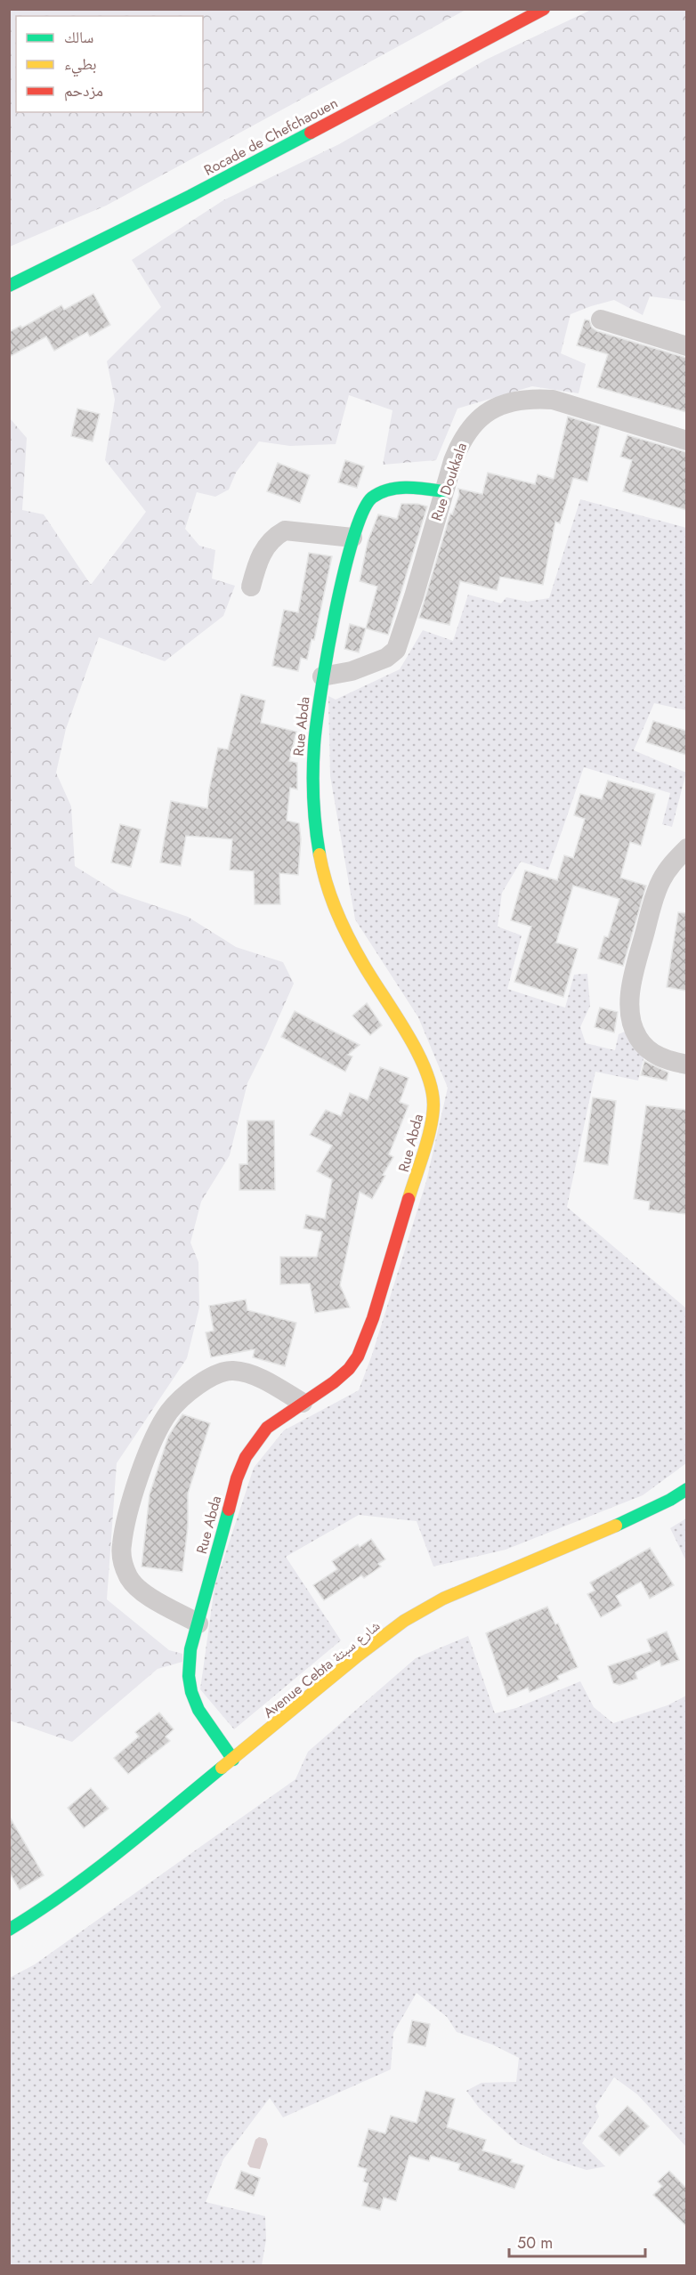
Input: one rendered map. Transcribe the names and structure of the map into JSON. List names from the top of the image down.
{
  "streets": {
    "street": [
      "Rocade de Chefchaouen",
      "Rue Doukkala",
      "Rue Abda",
      "Avenue Cebta شارع سبتة"
    ]
  },
  "crossings": [
    ["Rue Doukkala", "Rue Abda"],
    ["Rue Abda", "Avenue Cebta شارع سبتة"]
  ],
  "legend": ["سالك", "بطيء", "مزدحم"],
  "scale_bar": "50 m"
}
